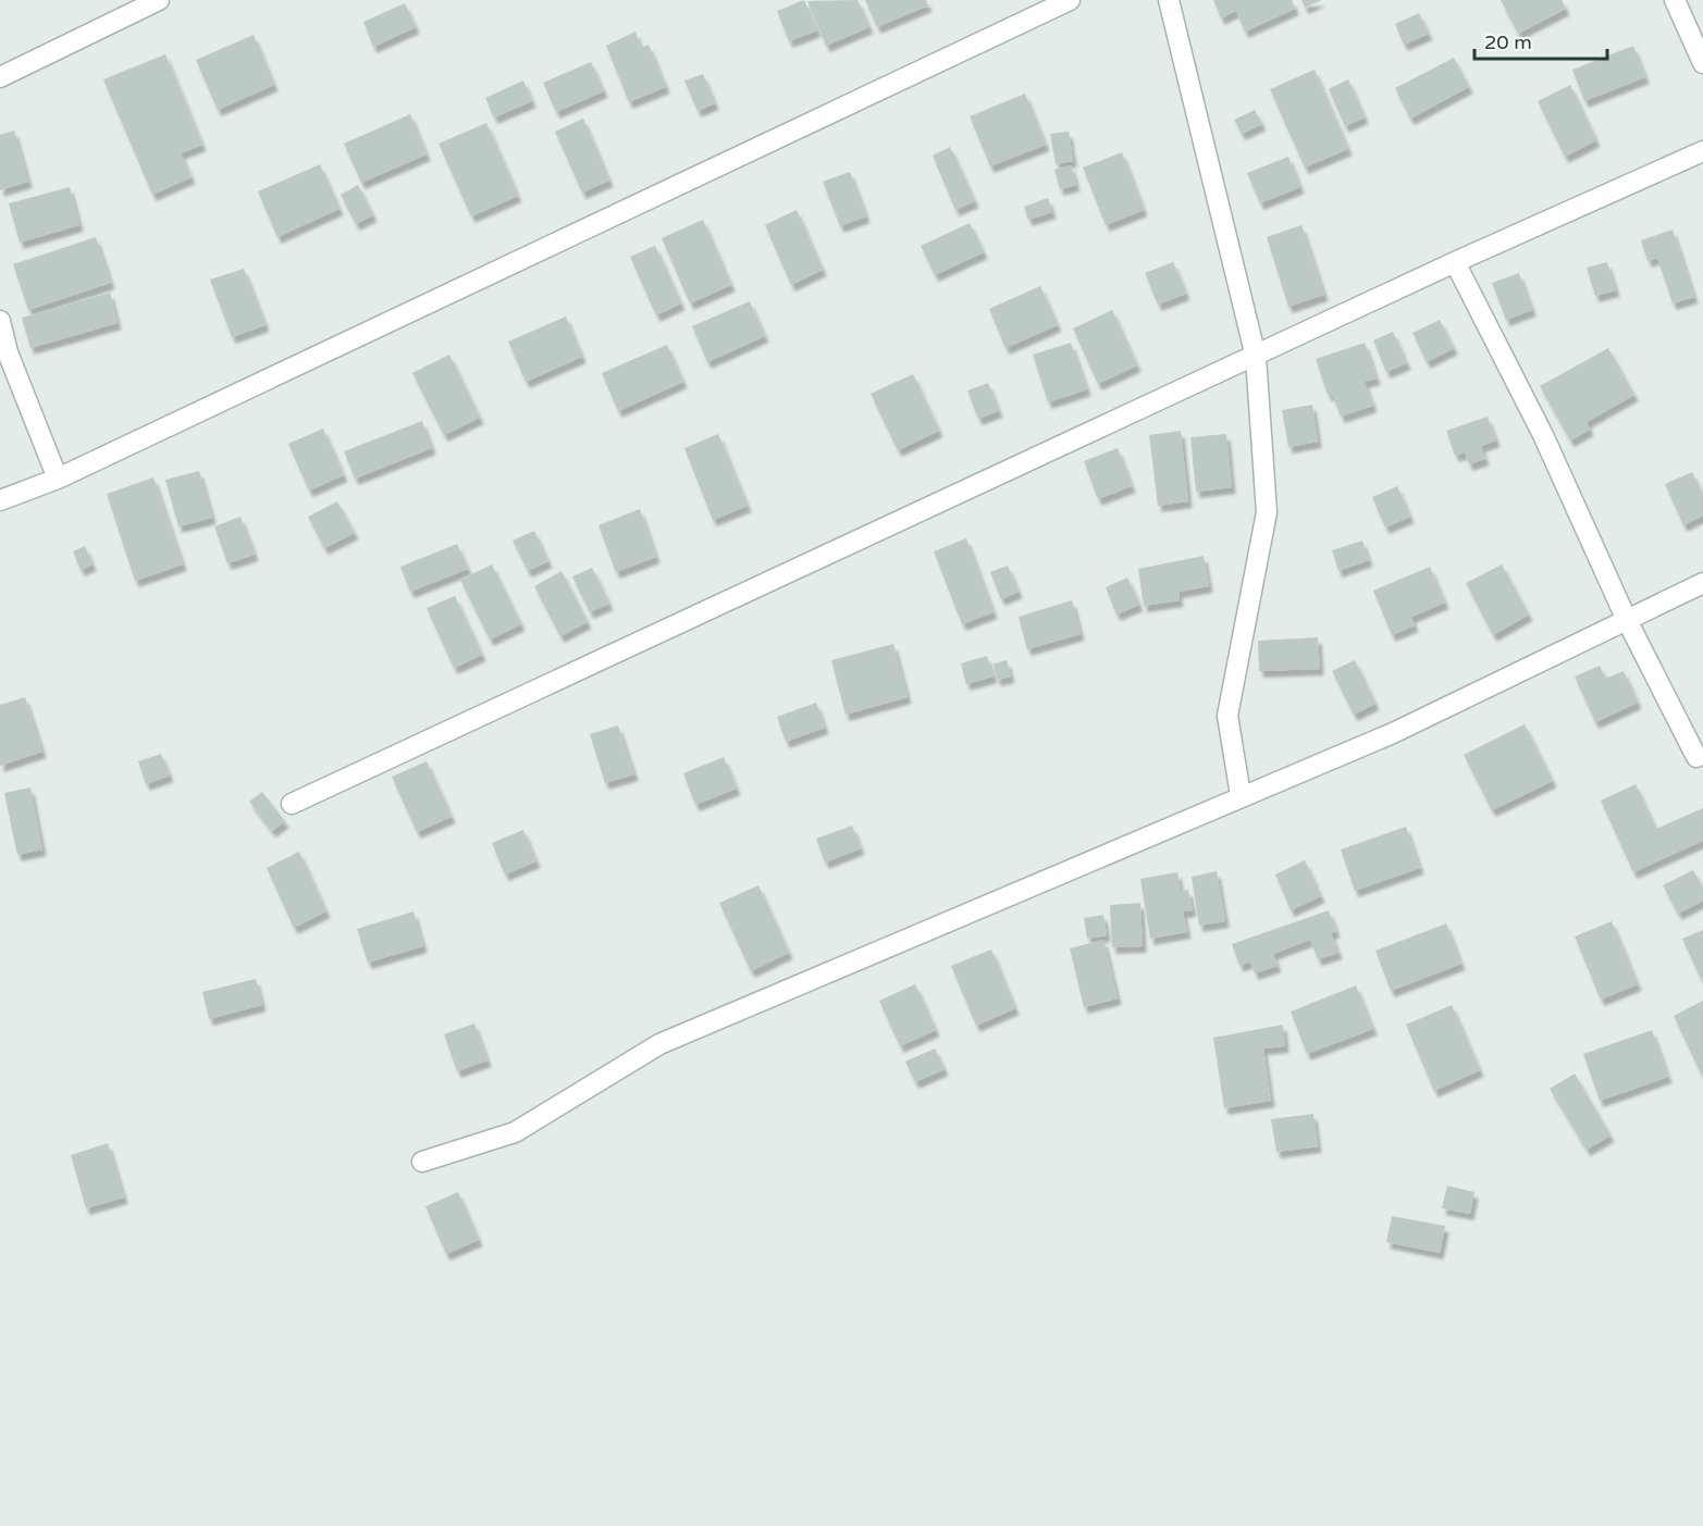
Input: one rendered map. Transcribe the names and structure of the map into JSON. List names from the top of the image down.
{
  "scale_bar": "20 m"
}
